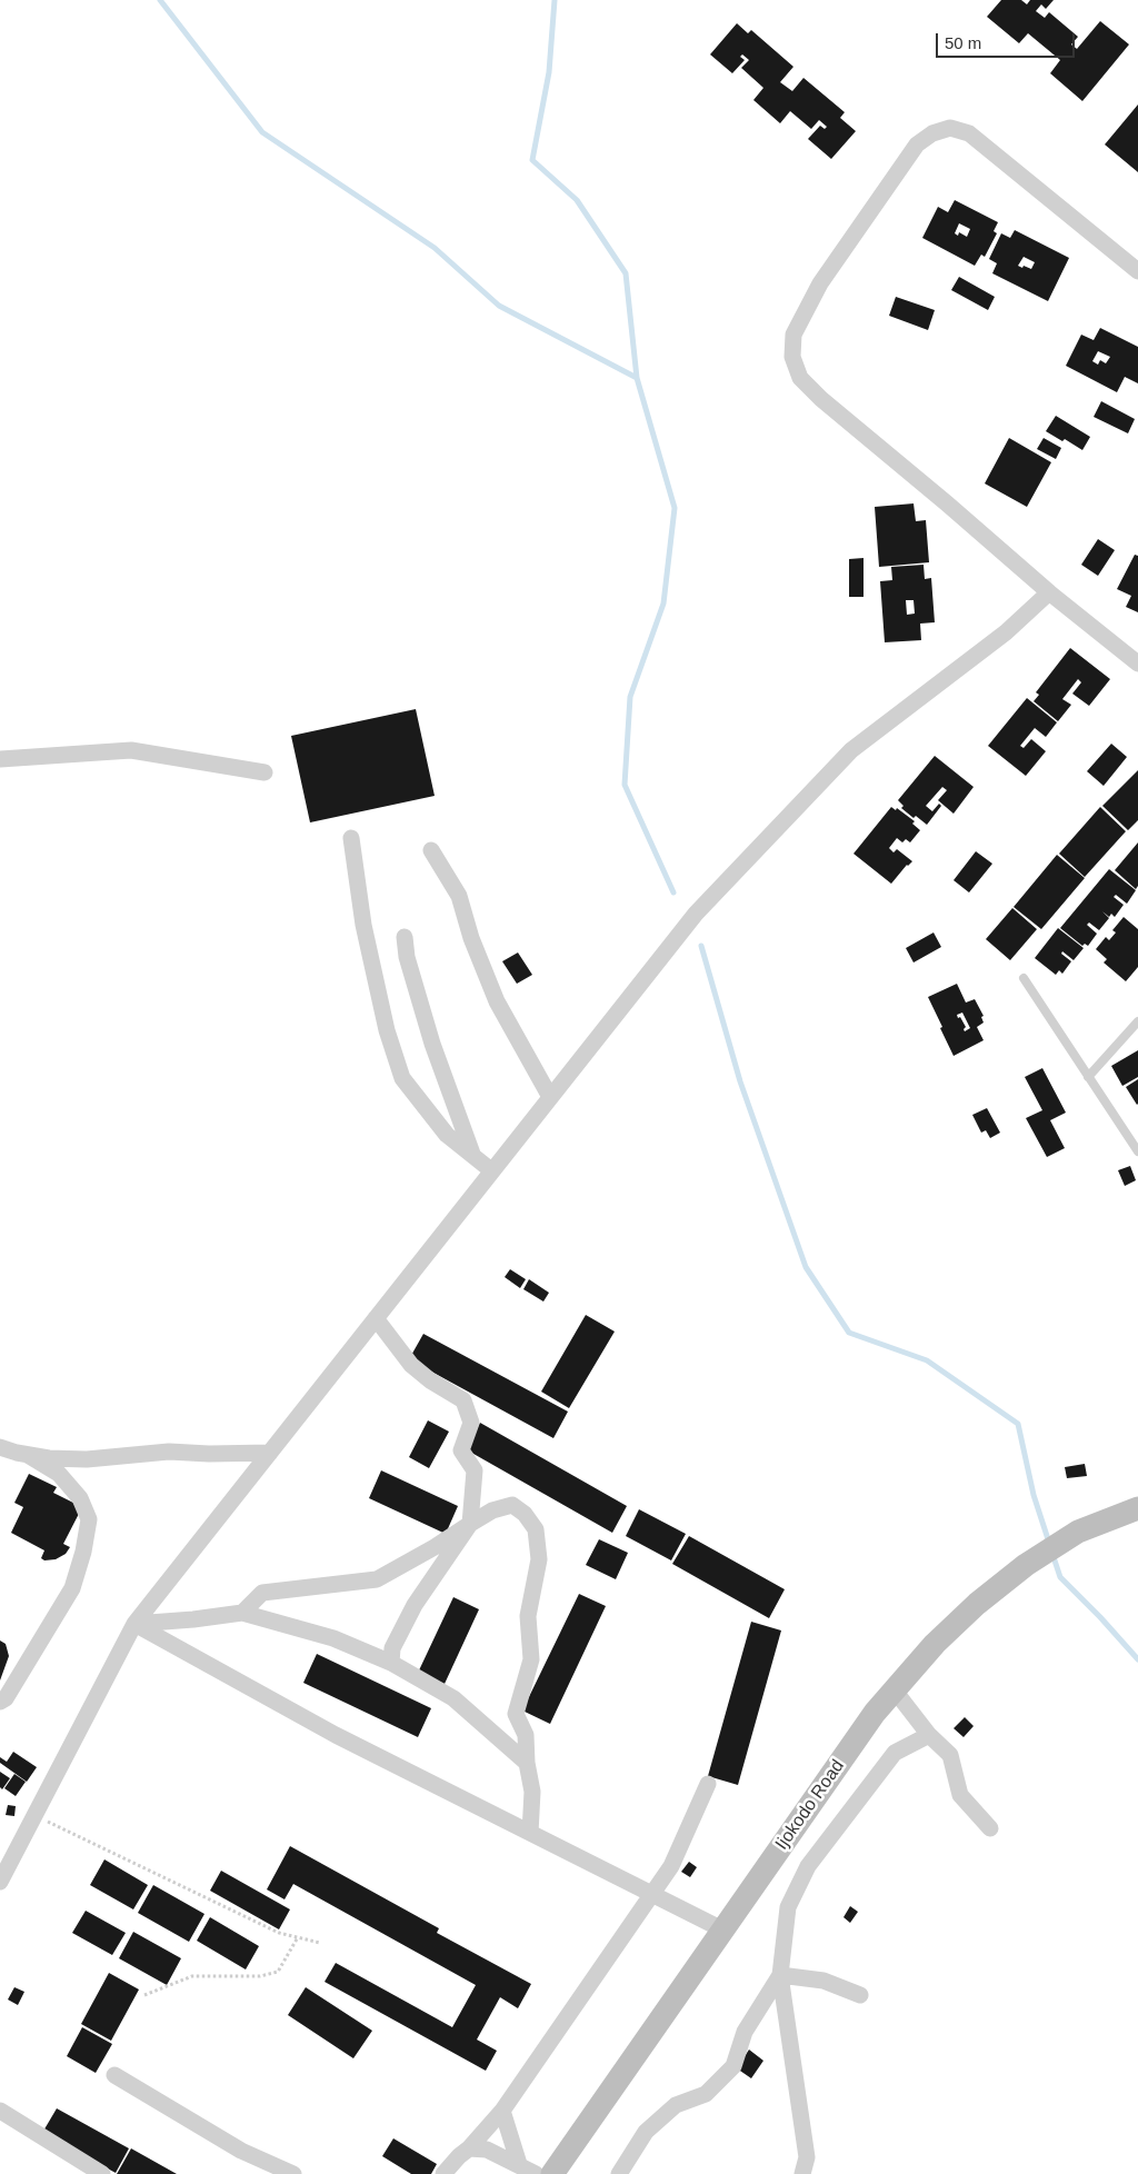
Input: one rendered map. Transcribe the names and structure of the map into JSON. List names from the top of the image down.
{
  "streets": {
    "main road": ["Ijokodo Road"]
  },
  "scale_bar": "50 m"
}
